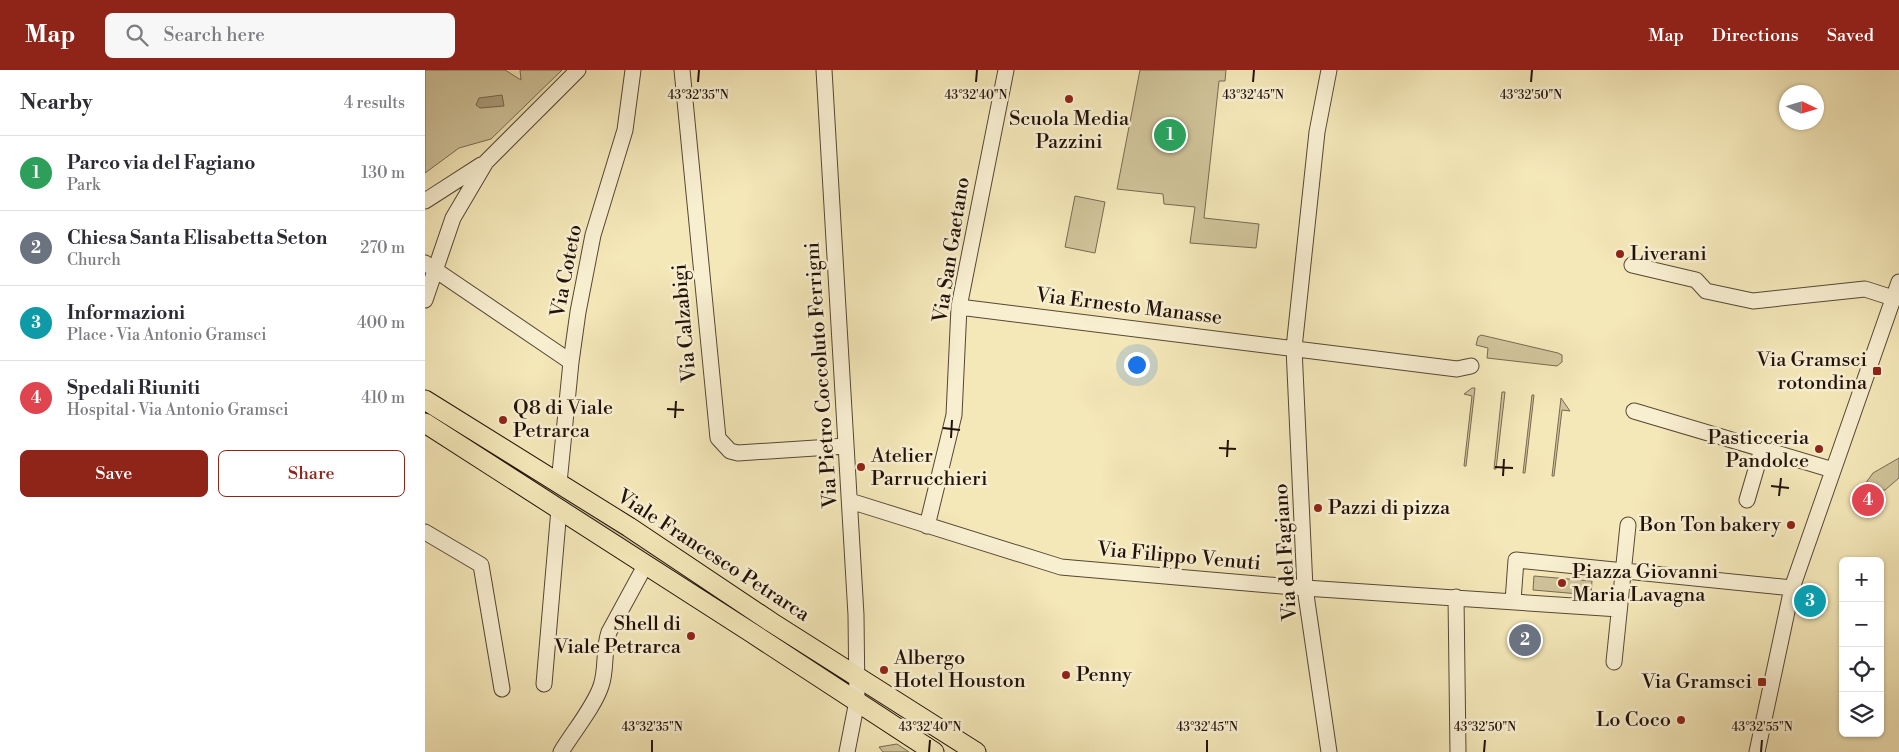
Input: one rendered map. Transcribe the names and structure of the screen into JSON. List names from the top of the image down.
{
  "streets": {
    "main road": ["Viale Francesco Petrarca"],
    "street": [
      "Via San Gaetano",
      "Via Coteto",
      "Via Ernesto Manasse",
      "Via Calzabigi",
      "Via Pietro Coccoluto Ferrigni",
      "Via del Fagiano",
      "Via Filippo Venuti"
    ]
  },
  "crossings": [
    ["Via San Gaetano", "Via Ernesto Manasse"],
    ["Via San Gaetano", "Via Filippo Venuti"],
    ["Via Coteto", "Viale Francesco Petrarca"],
    ["Via Ernesto Manasse", "Via del Fagiano"],
    ["Via Calzabigi", "Via Pietro Coccoluto Ferrigni"],
    ["Via Pietro Coccoluto Ferrigni", "Viale Francesco Petrarca"],
    ["Via Pietro Coccoluto Ferrigni", "Via Filippo Venuti"],
    ["Via del Fagiano", "Via Filippo Venuti"]
  ],
  "places": {
    "other": [
      "Scuola Media Pazzini",
      "Liverani",
      "Q8 di Viale Petrarca",
      "Pasticceria Pandolce",
      "Atelier Parrucchieri",
      "Pazzi di pizza",
      "Bon Ton bakery",
      "Piazza Giovanni Maria Lavagna",
      "Shell di Viale Petrarca",
      "Albergo Hotel Houston",
      "Penny",
      "Lo Coco"
    ],
    "transit": ["Via Gramsci rotondina", "Via Gramsci"]
  },
  "north": "right",
  "page": {
    "header": "Map",
    "search": "Search here",
    "nav": ["Map", "Directions", "Saved"],
    "heading": ["Nearby", "4 results"],
    "pins": [
      "1",
      "4",
      "3",
      "2"
    ],
    "list": [
      {
        "mark": "1",
        "name": "Parco via del Fagiano",
        "note": "Park",
        "value": "130 m"
      },
      {
        "mark": "2",
        "name": "Chiesa Santa Elisabetta Seton",
        "note": "Church",
        "value": "270 m"
      },
      {
        "mark": "3",
        "name": "Informazioni",
        "note": "Place · Via Antonio Gramsci",
        "value": "400 m"
      },
      {
        "mark": "4",
        "name": "Spedali Riuniti",
        "note": "Hospital · Via Antonio Gramsci",
        "value": "410 m"
      }
    ],
    "buttons": ["Save", "Share"],
    "map_buttons": ["+", "−"]
  },
  "coordinates": [
    "43°32'35\"N",
    "43°32'40\"N",
    "43°32'45\"N",
    "43°32'50\"N",
    "43°32'55\"N"
  ]
}
